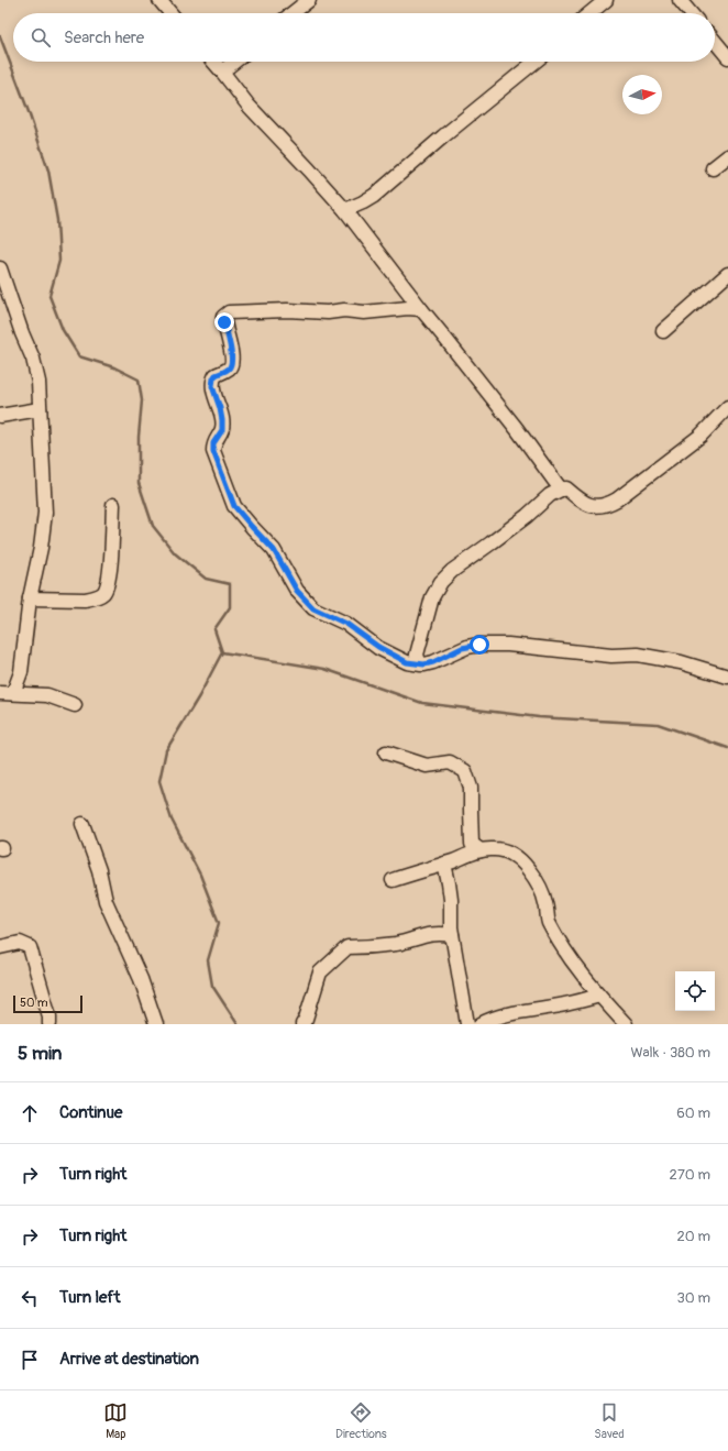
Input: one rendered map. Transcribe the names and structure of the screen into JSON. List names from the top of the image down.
{
  "scale_bar": "50 m",
  "north": "right",
  "page": {
    "search": "Search here",
    "scale": "50 m",
    "heading": ["5 min", "Walk · 380 m"],
    "list": [
      ["Continue", "60 m"],
      ["Turn right", "270 m"],
      ["Turn right", "20 m"],
      ["Turn left", "30 m"],
      "Arrive at destination"
    ],
    "nav": ["Map", "Directions", "Saved"]
  }
}
